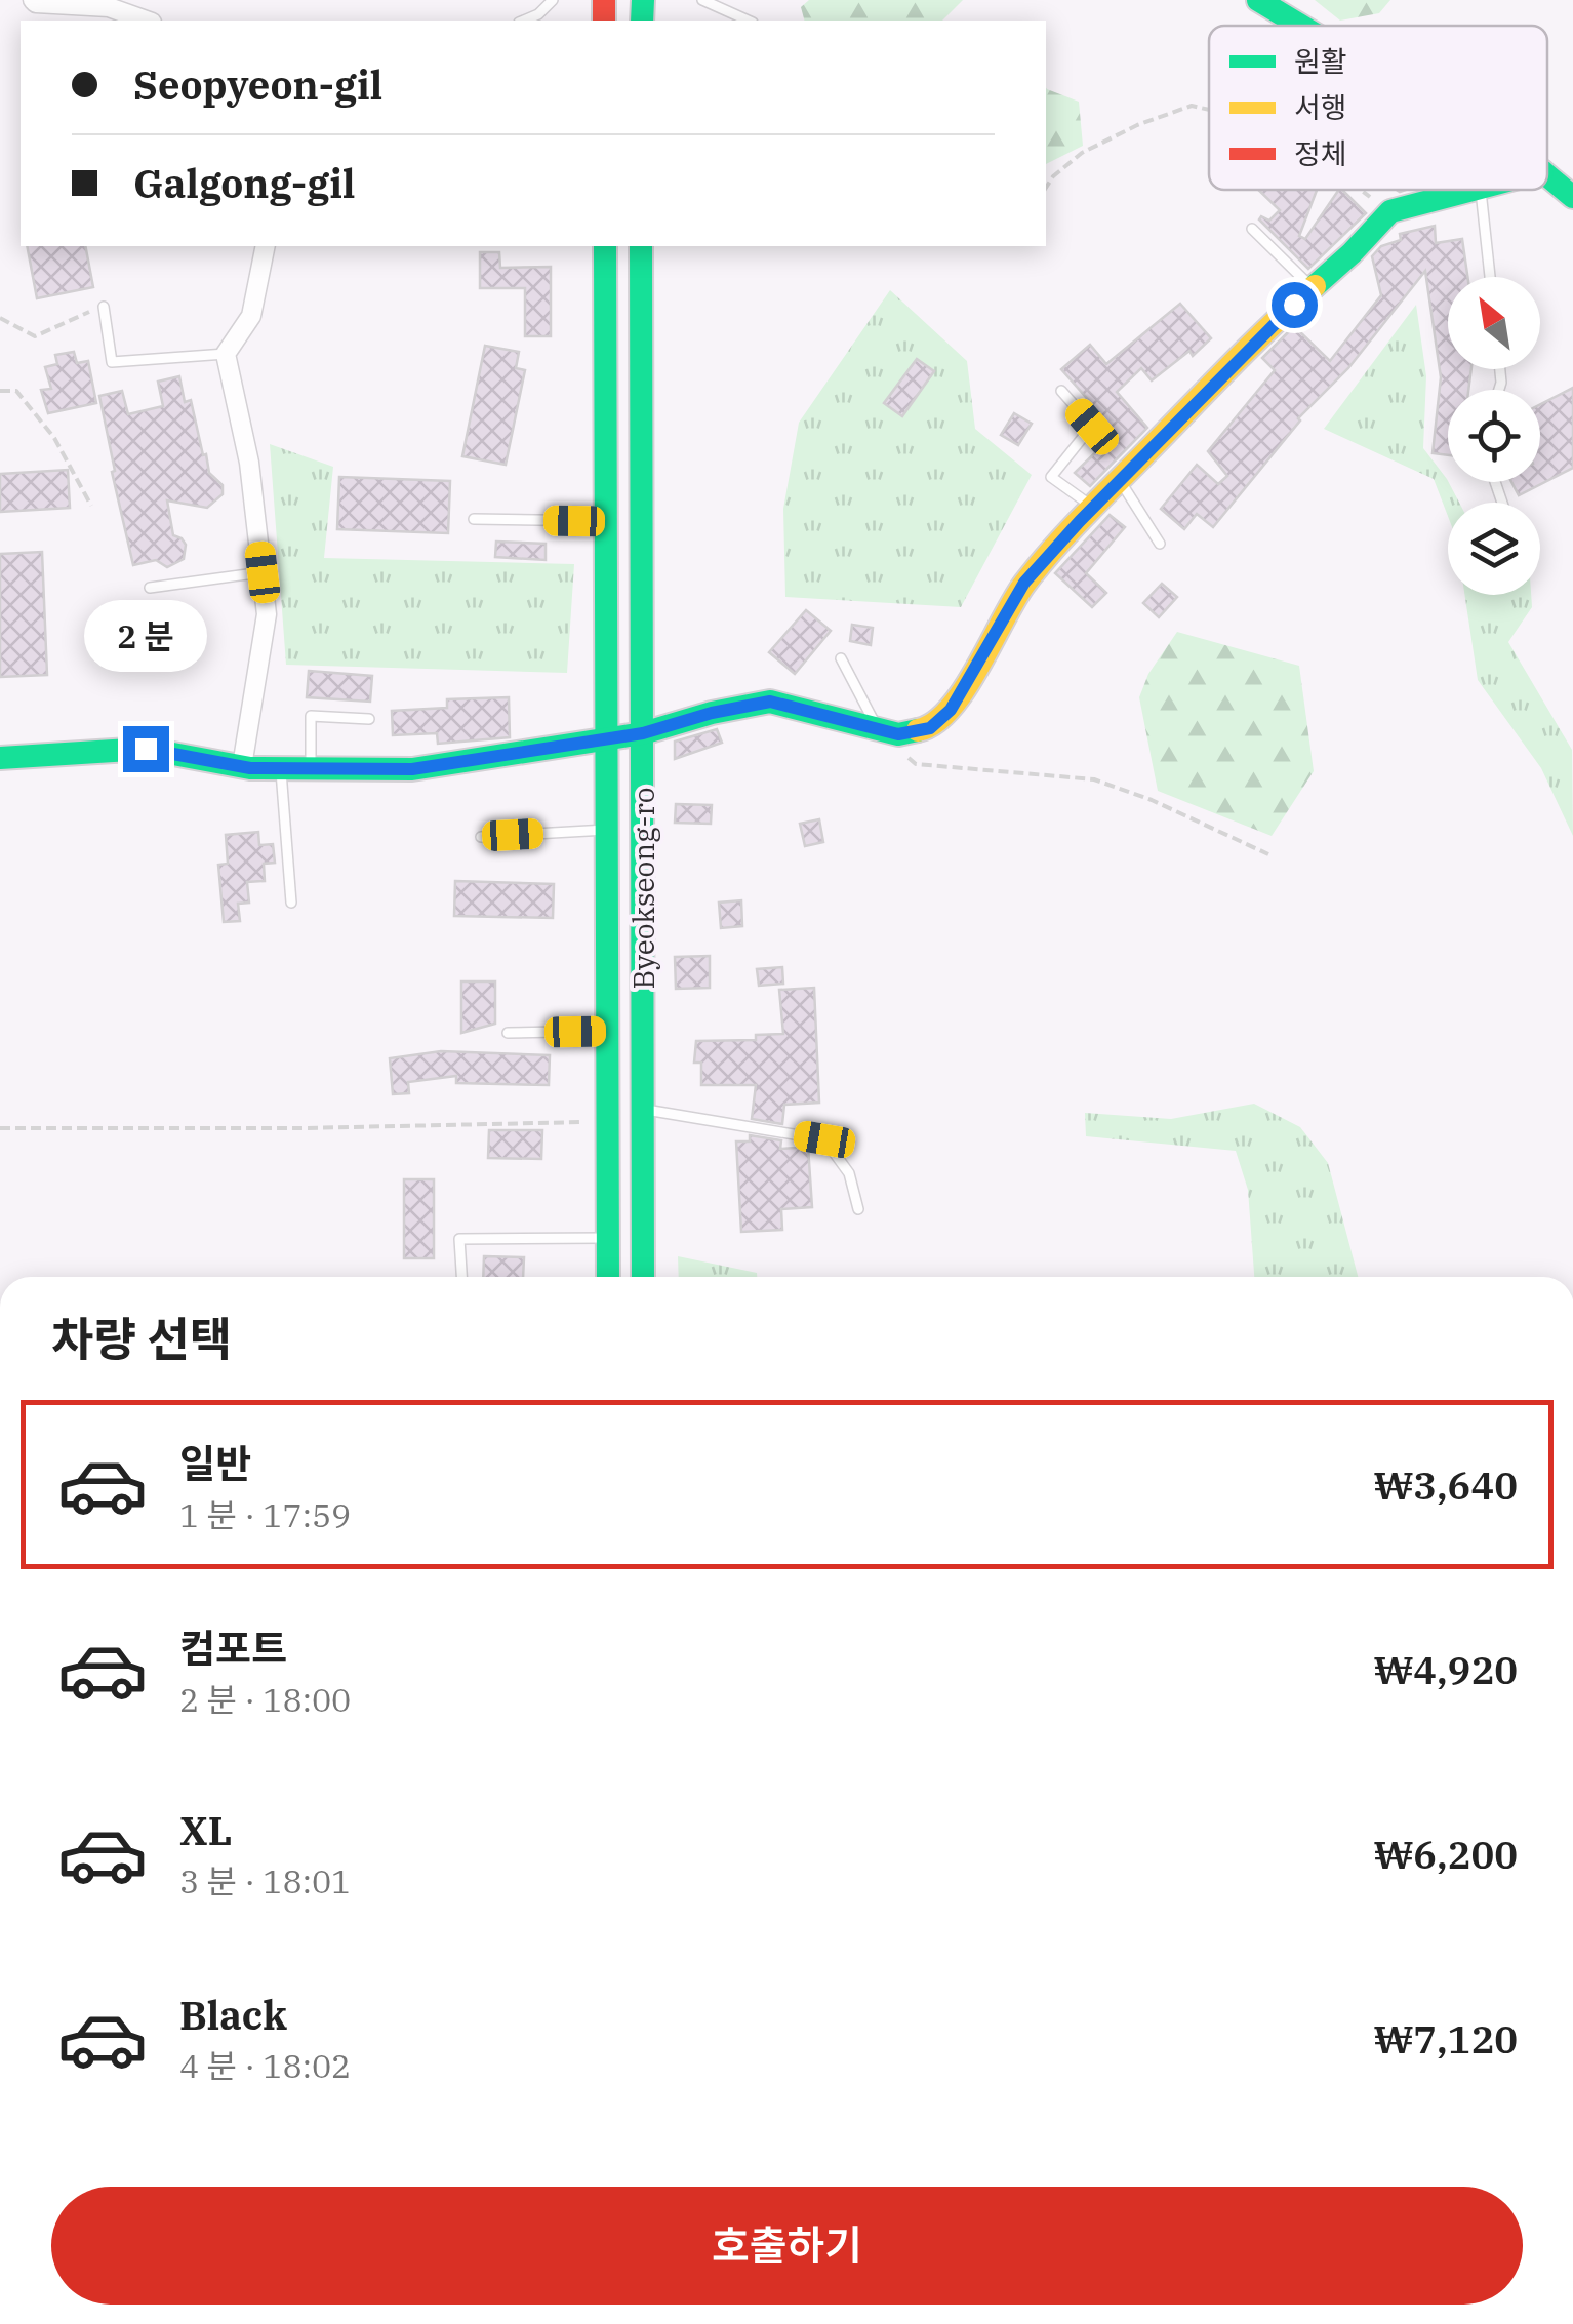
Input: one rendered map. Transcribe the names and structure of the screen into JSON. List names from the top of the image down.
{
  "streets": {
    "street": ["Byeokseong-ro"]
  },
  "legend": ["원활", "서행", "정체"],
  "north": "top left",
  "page": {
    "banner": ["Seopyeon-gil", "Galgong-gil"],
    "bubble": "2 분",
    "heading": "차량 선택",
    "list": [
      {
        "name": "일반",
        "note": "1 분 · 17:59",
        "value": "₩3,640"
      },
      {
        "name": "컴포트",
        "note": "2 분 · 18:00",
        "value": "₩4,920"
      },
      {
        "name": "XL",
        "note": "3 분 · 18:01",
        "value": "₩6,200"
      },
      {
        "name": "Black",
        "note": "4 분 · 18:02",
        "value": "₩7,120"
      }
    ],
    "buttons": "호출하기"
  }
}
